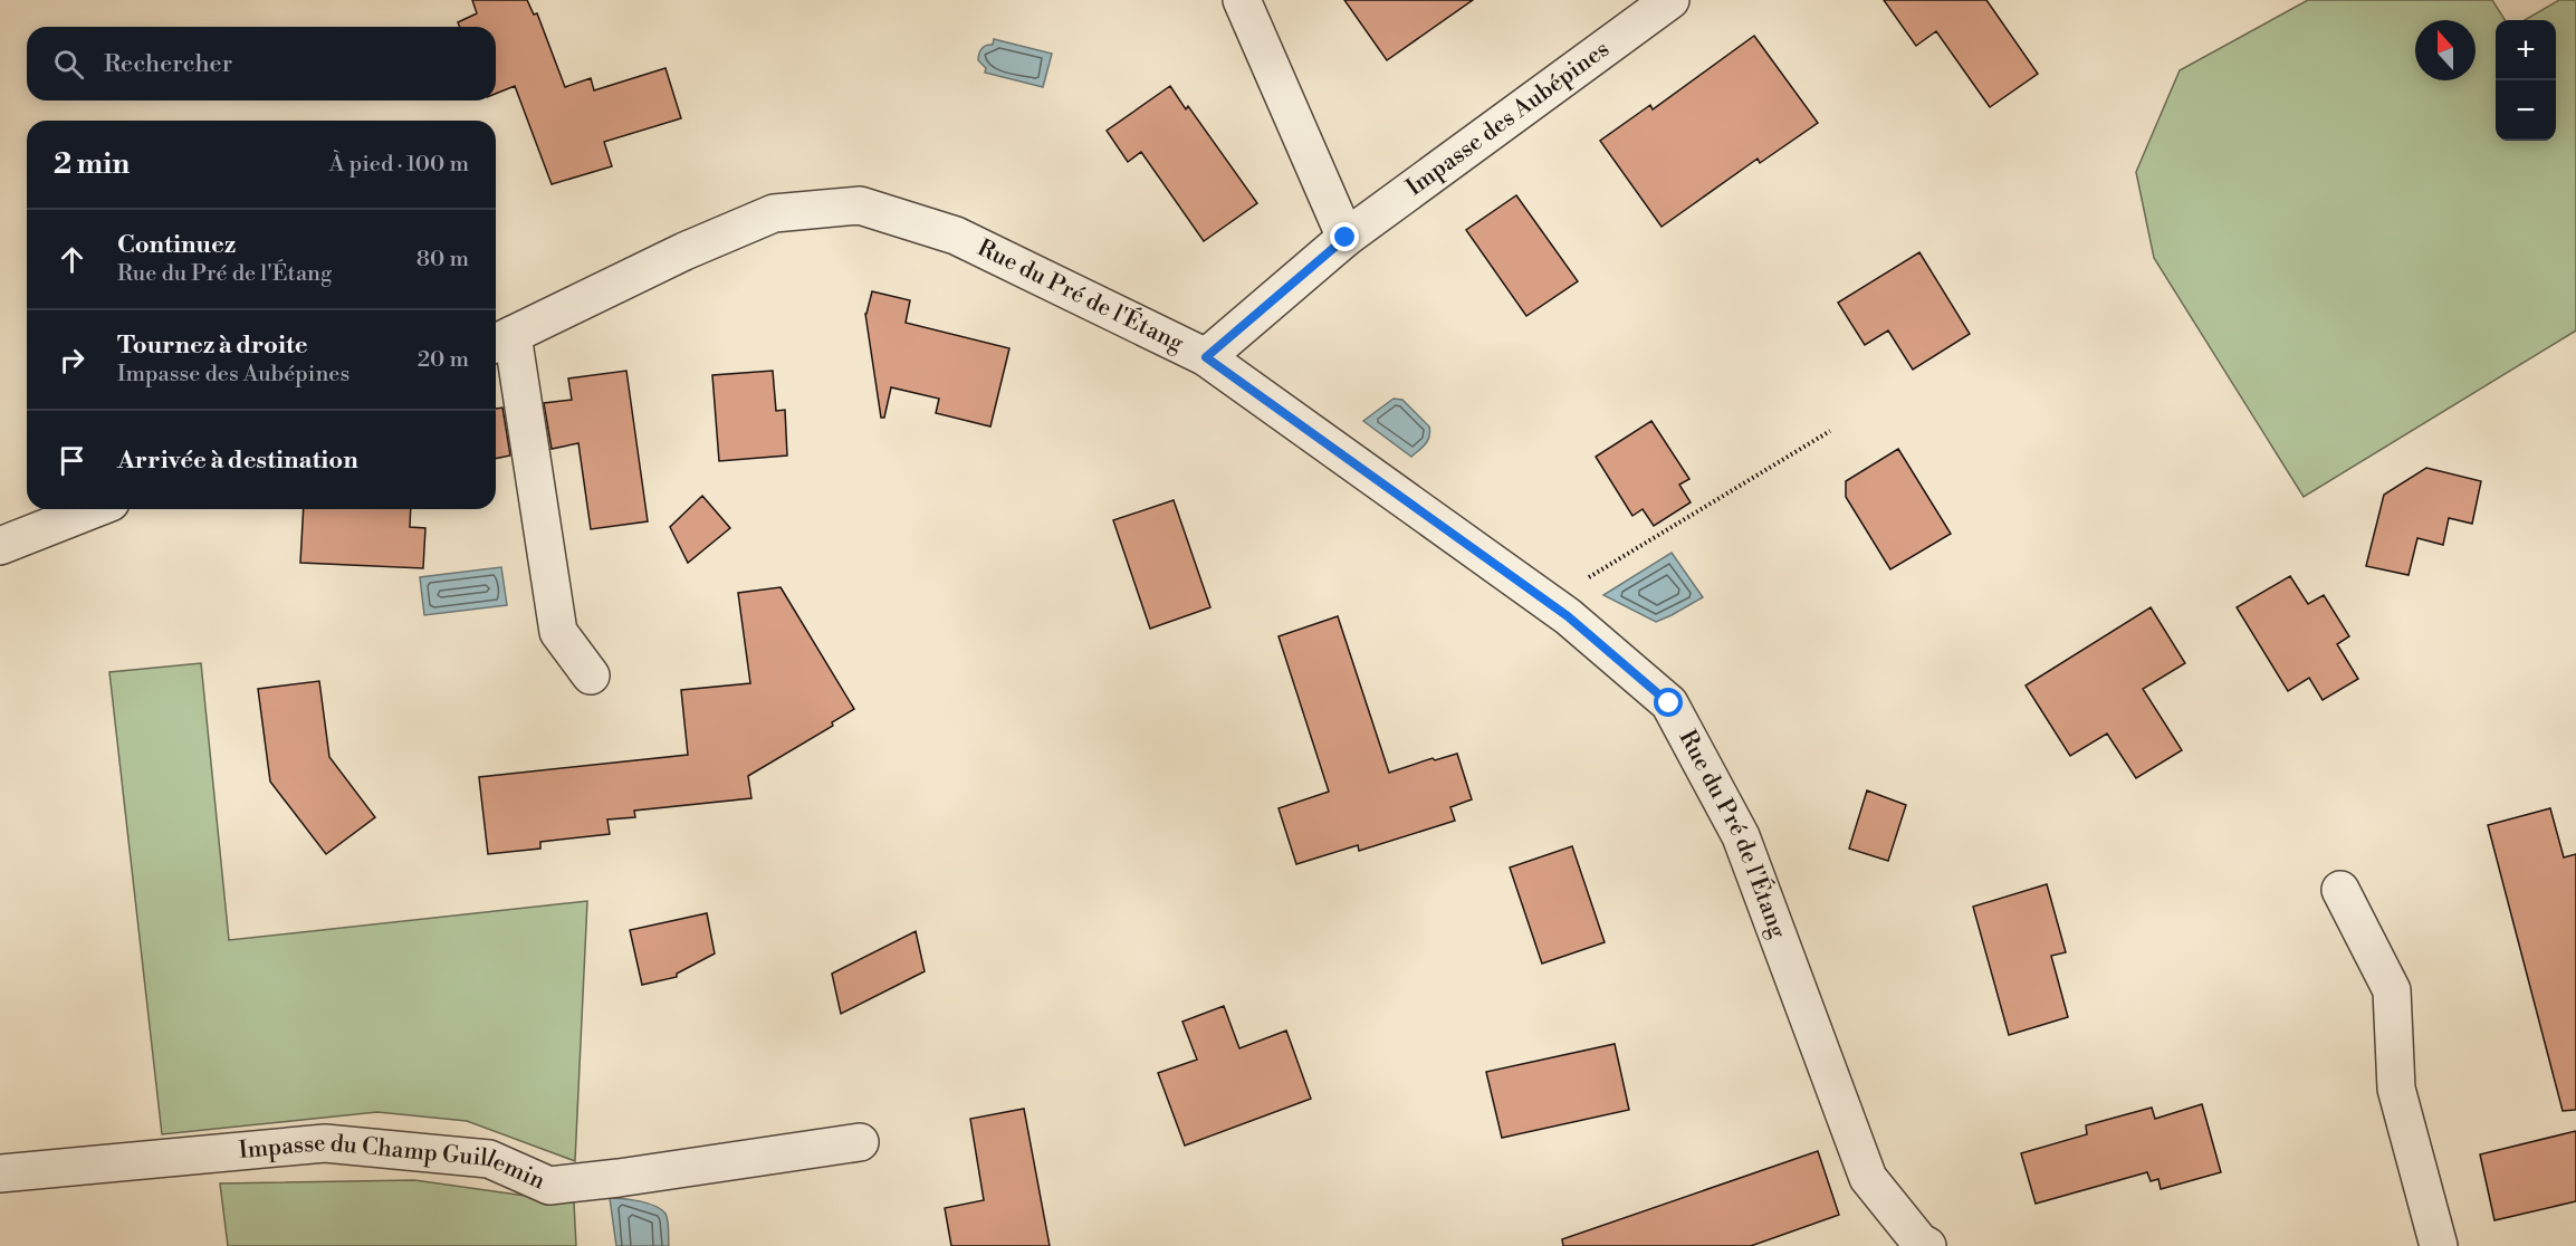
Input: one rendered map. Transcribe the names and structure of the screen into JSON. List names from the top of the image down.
{
  "streets": {
    "street": ["Impasse des Aubépines", "Rue du Pré de l'Étang", "Impasse du Champ Guillemin"]
  },
  "crossings": [
    ["Impasse des Aubépines", "Rue du Pré de l'Étang"]
  ],
  "north": "top",
  "page": {
    "map_buttons": ["+", "−"],
    "search": "Rechercher",
    "heading": ["2 min", "À pied · 100 m"],
    "list": [
      ["Continuez", "Rue du Pré de l'Étang", "80 m"],
      ["Tournez à droite", "Impasse des Aubépines", "20 m"],
      "Arrivée à destination"
    ]
  }
}
